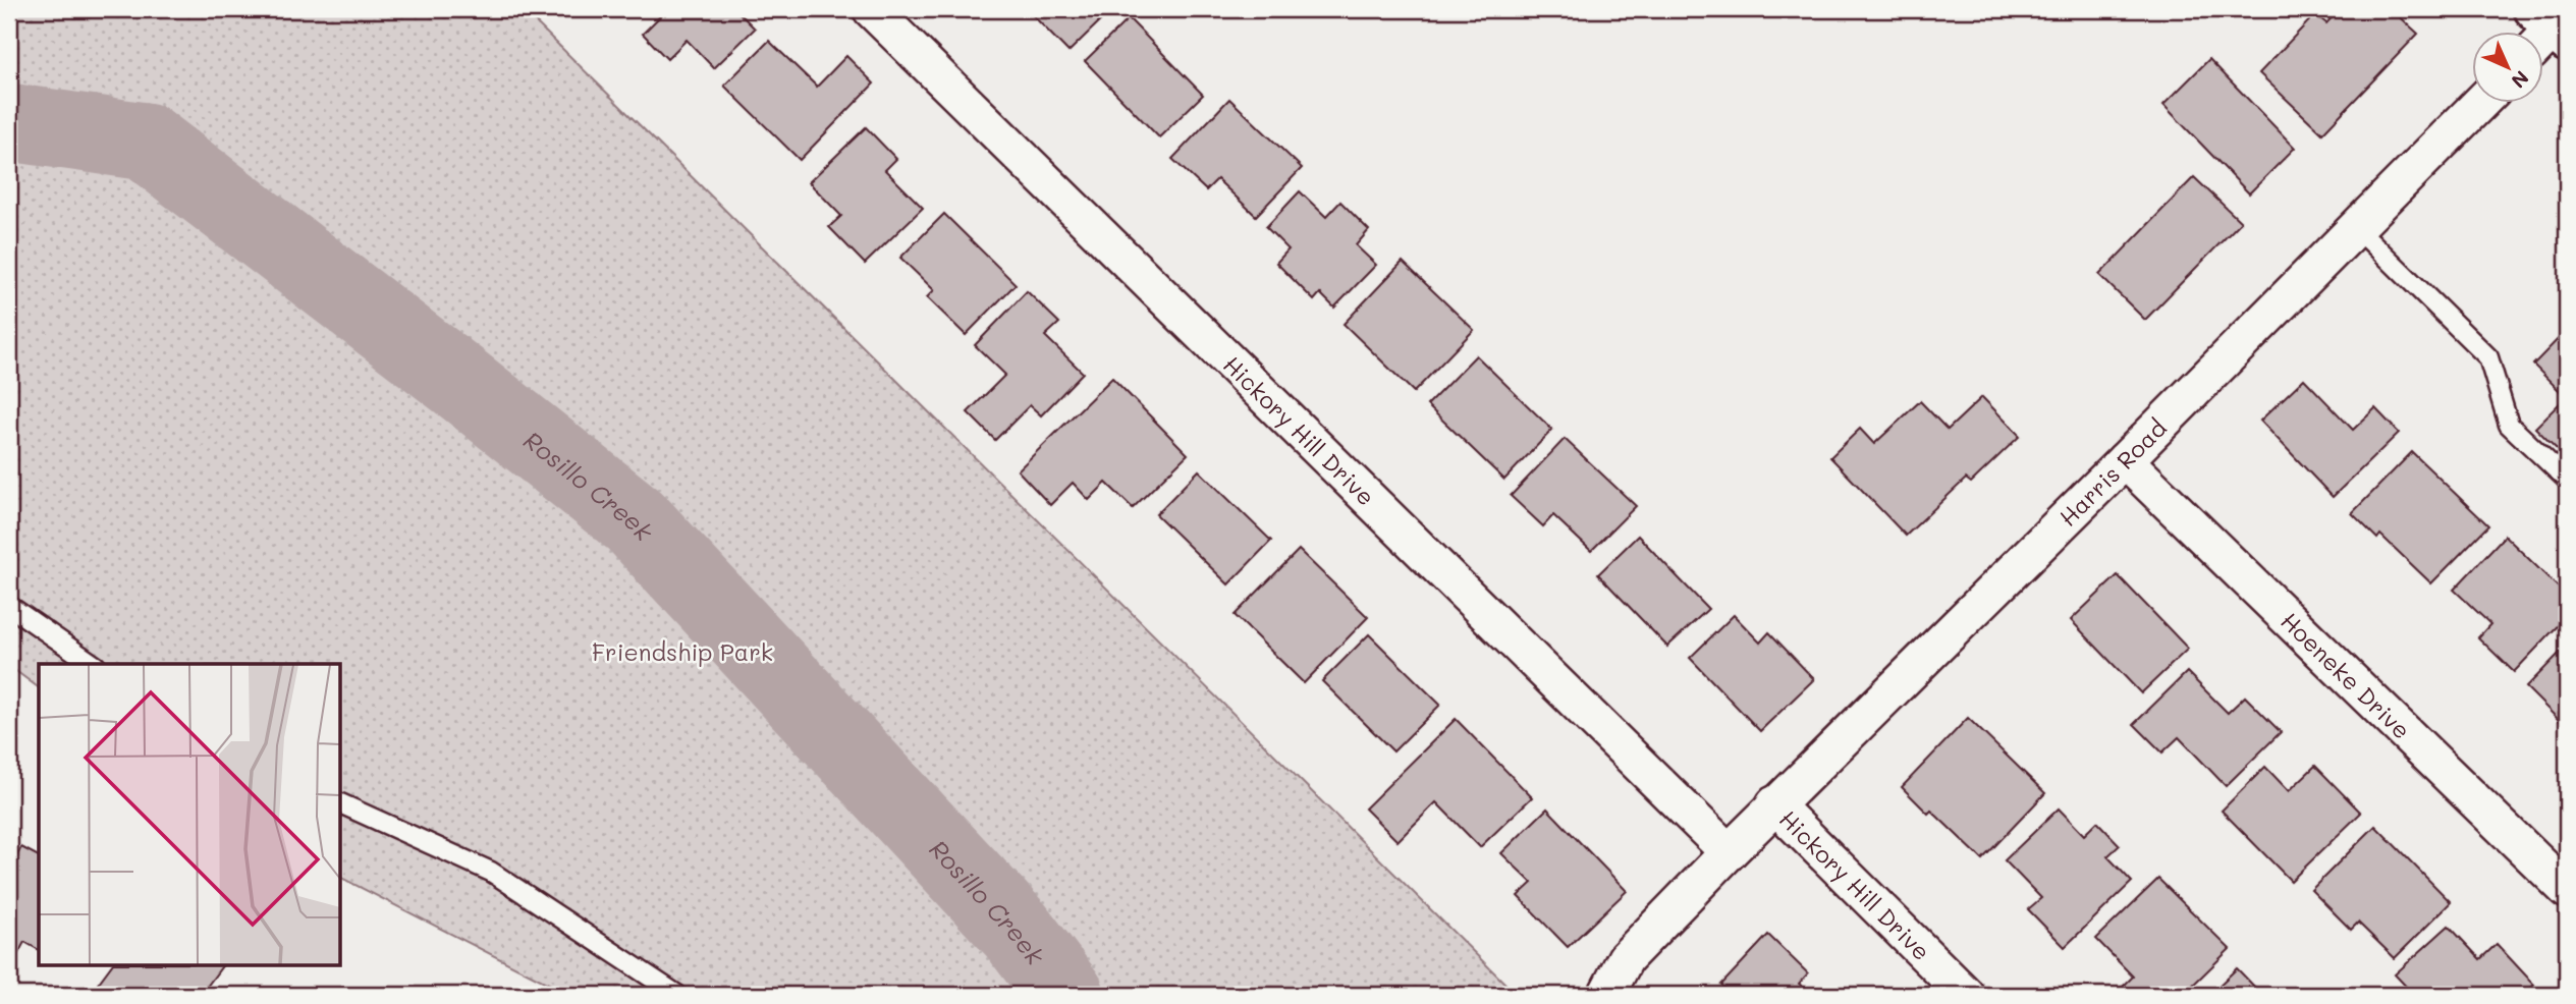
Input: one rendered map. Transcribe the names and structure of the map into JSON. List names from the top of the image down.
{
  "streets": {
    "street": ["Hickory Hill Drive", "Harris Road", "Hoeneke Drive"]
  },
  "crossings": [
    ["Hickory Hill Drive", "Harris Road"],
    ["Harris Road", "Hoeneke Drive"]
  ],
  "water": ["Rosillo Creek"],
  "parks": ["Friendship Park"],
  "north": "bottom right"
}
